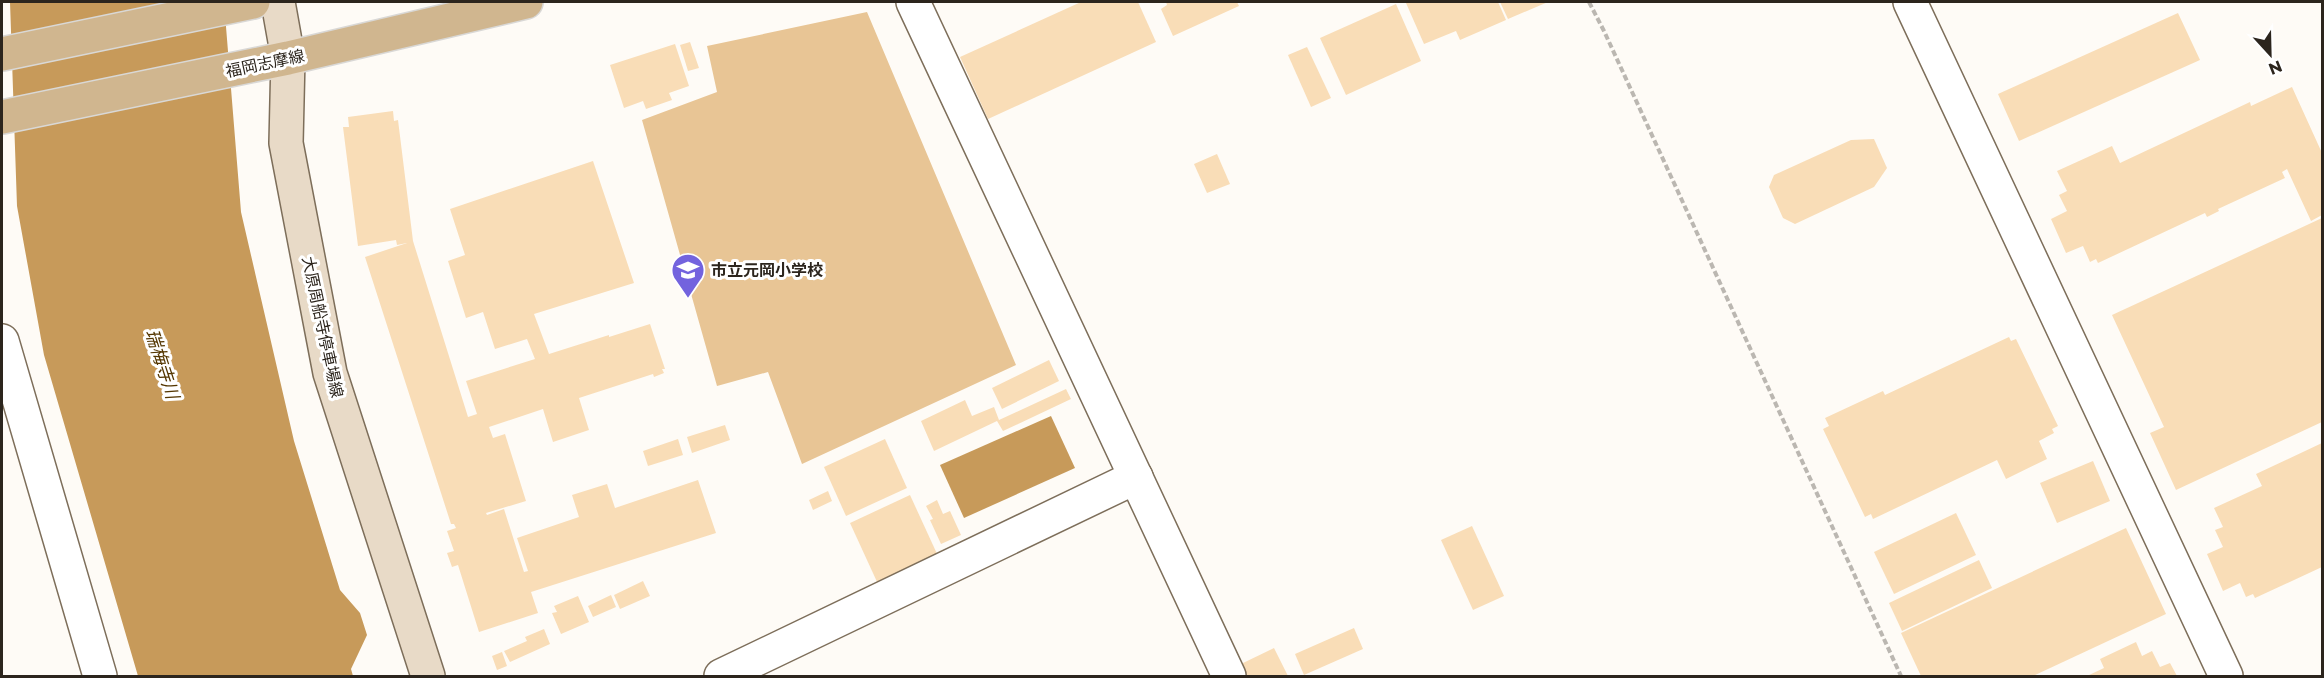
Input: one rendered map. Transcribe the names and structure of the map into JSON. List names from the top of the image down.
{
  "streets": {
    "main road": ["福岡志摩線", "大原周船寺停車場線"]
  },
  "crossings": [
    ["福岡志摩線", "大原周船寺停車場線"]
  ],
  "water": ["瑞梅寺川"],
  "places": {
    "school or university": ["市立元岡小学校"]
  },
  "north": "bottom"
}
